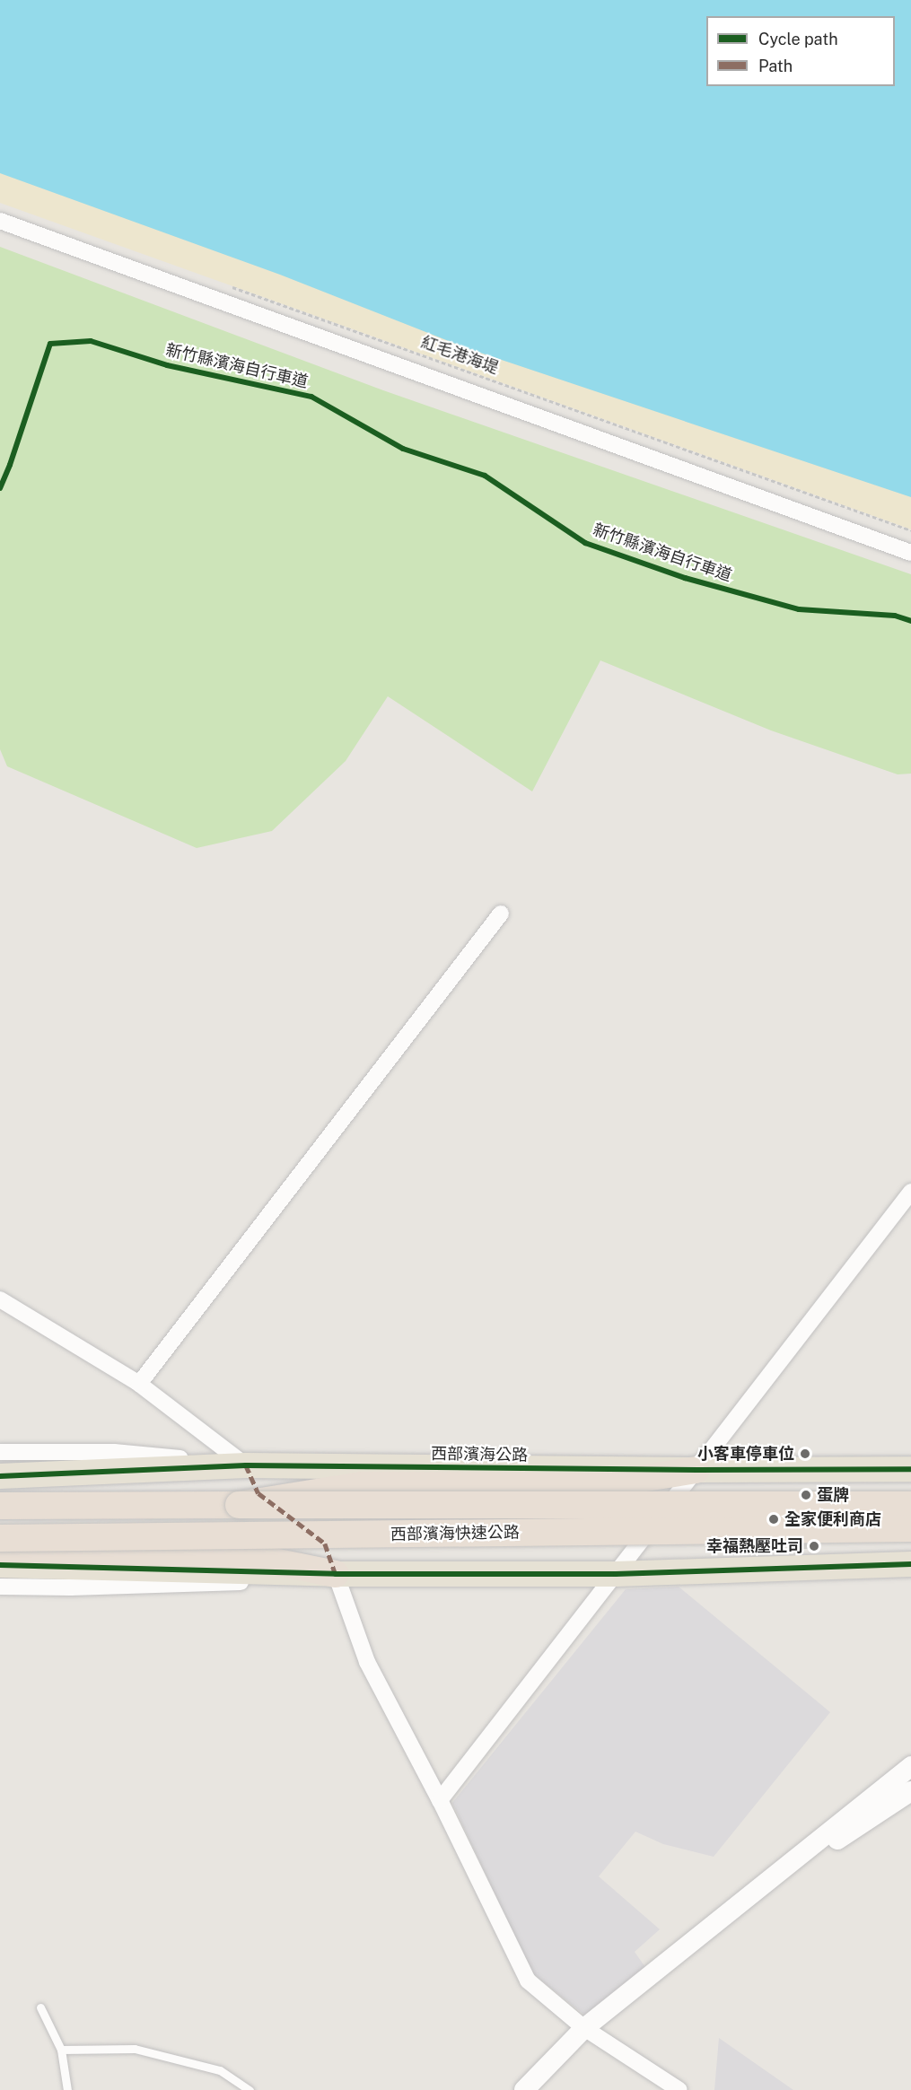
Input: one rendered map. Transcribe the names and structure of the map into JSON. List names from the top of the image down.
{
  "streets": {
    "highway": ["西部濱海快速公路"],
    "main road": ["西部濱海公路"],
    "path": ["紅毛港海堤"],
    "cycle path": ["新竹縣濱海自行車道"]
  },
  "places": [
    "小客車停車位",
    "蛋牌",
    "全家便利商店",
    "幸福熱壓吐司"
  ],
  "legend": ["Cycle path", "Path"]
}
